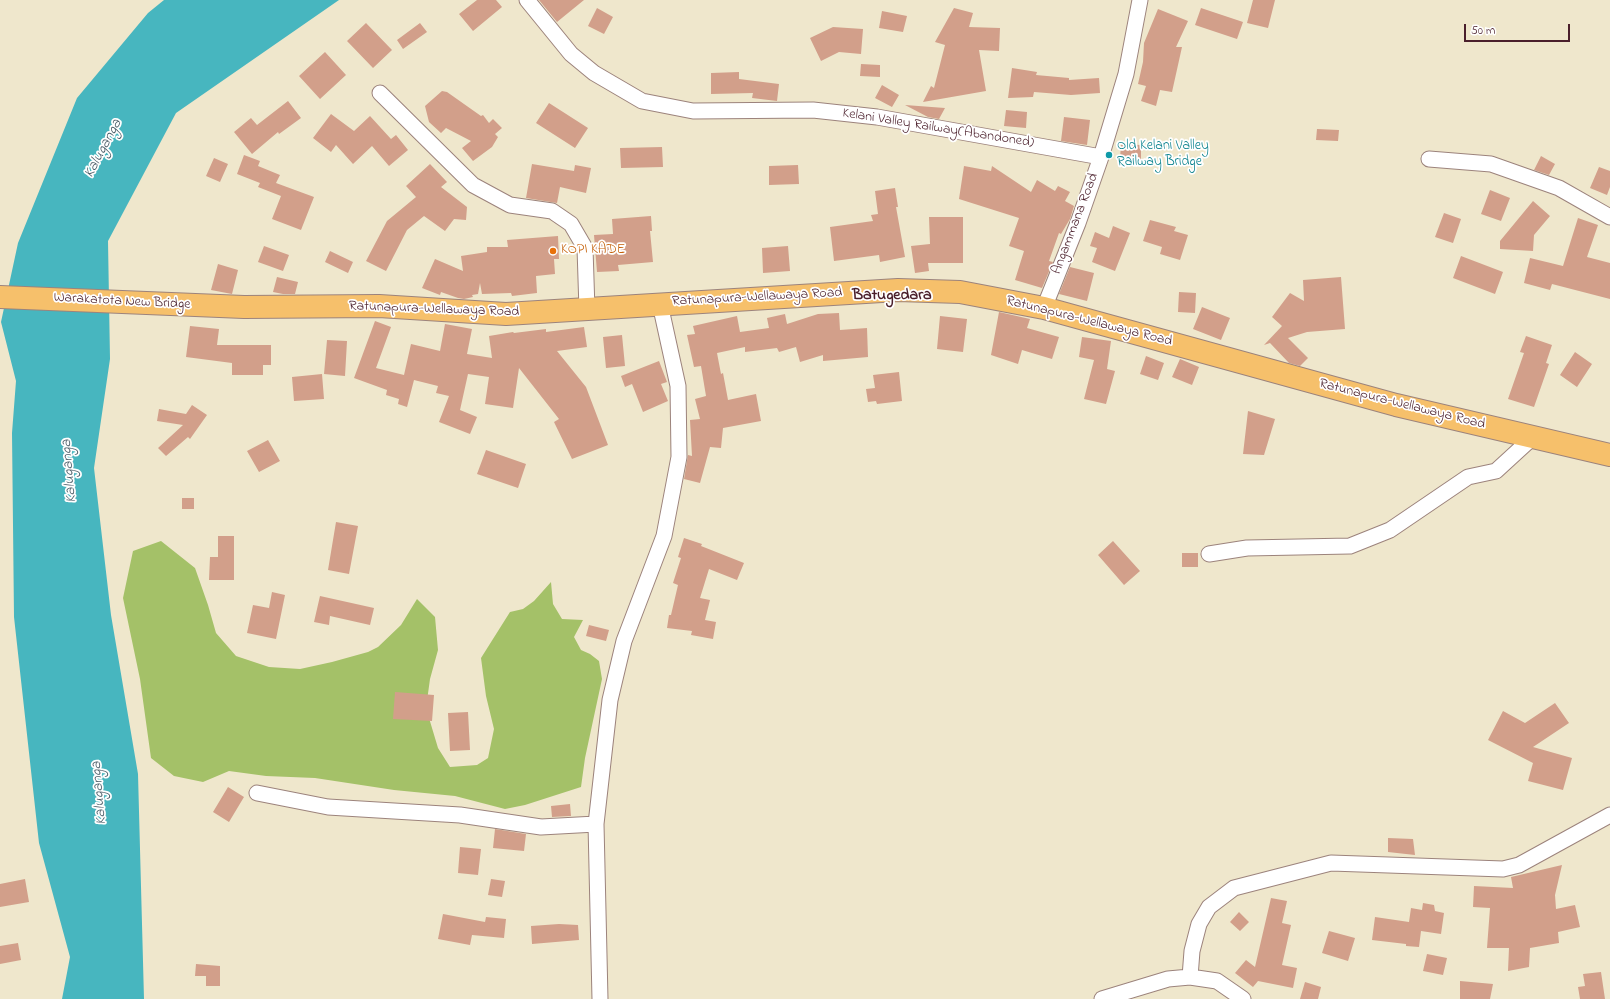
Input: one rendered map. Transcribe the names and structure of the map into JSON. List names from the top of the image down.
{
  "streets": {
    "highway": ["Ratunapura-Wellawaya Road", "Warakatota New Bridge"],
    "street": ["Kelani Valley Railway(Abandoned)", "Angammana Road"]
  },
  "crossings": [
    ["Kelani Valley Railway(Abandoned)", "Angammana Road"],
    ["Angammana Road", "Ratunapura-Wellawaya Road"],
    ["Ratunapura-Wellawaya Road", "Warakatota New Bridge"]
  ],
  "districts": ["Batugedara"],
  "water": ["Kaluganga"],
  "places": ["Old Kelani Valley Railway Bridge", "KOPI KADE"],
  "scale_bar": "50 m"
}
